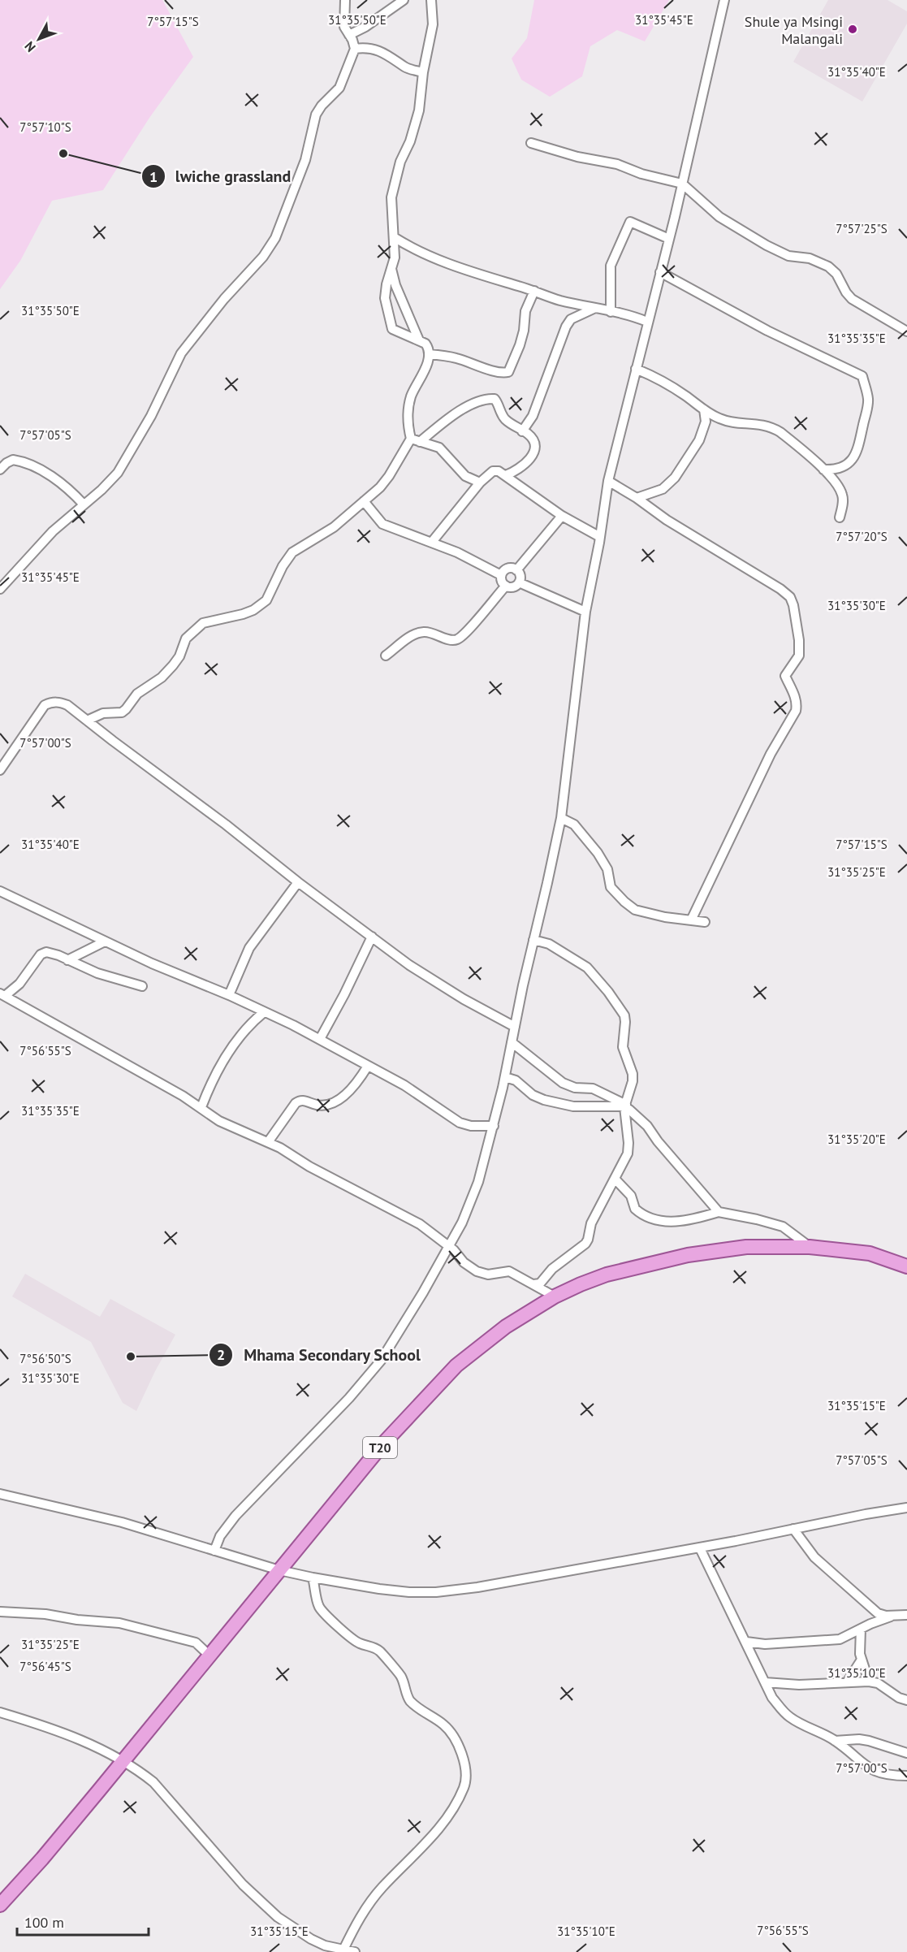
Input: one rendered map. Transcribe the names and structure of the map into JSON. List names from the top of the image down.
{
  "streets": {
    "main road": ["T20"]
  },
  "places": ["Shule ya Msingi Malangali", "lwiche grassland", "Mhama Secondary School"],
  "scale_bar": "100 m",
  "north": "bottom left",
  "coordinates": [
    "31°35'50\"E",
    "31°35'45\"E",
    "7°57'15\"S",
    "31°35'40\"E",
    "7°57'10\"S",
    "7°57'25\"S",
    "31°35'35\"E",
    "7°57'05\"S",
    "7°57'20\"S",
    "31°35'30\"E",
    "7°57'00\"S",
    "31°35'25\"E",
    "7°56'55\"S",
    "31°35'20\"E",
    "7°56'50\"S",
    "31°35'15\"E",
    "7°56'45\"S",
    "31°35'10\"E"
  ]
}
